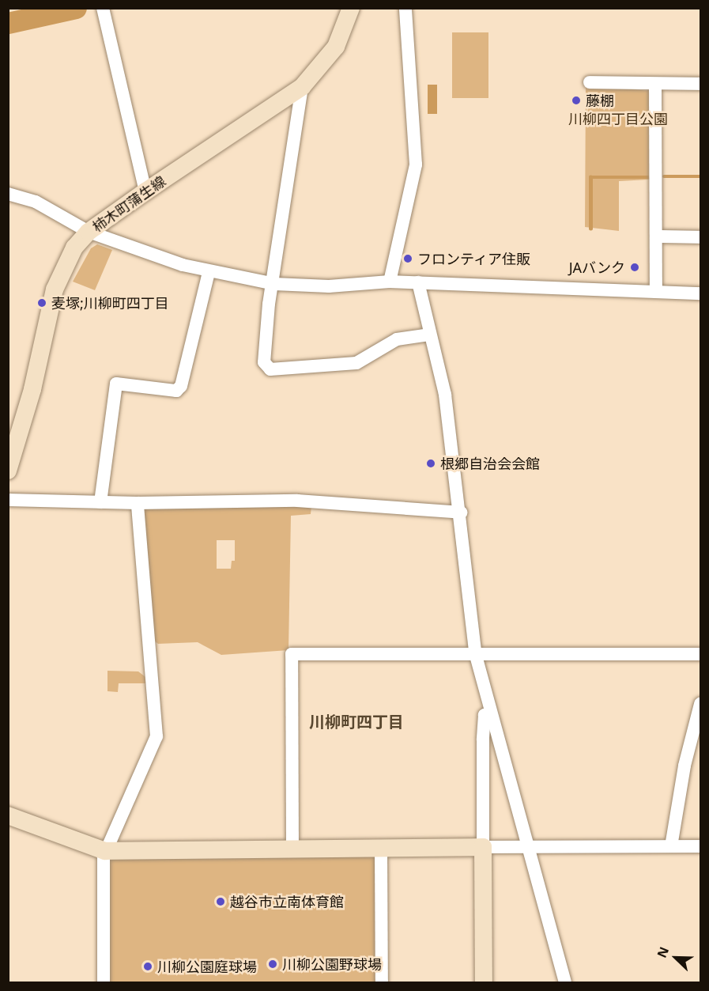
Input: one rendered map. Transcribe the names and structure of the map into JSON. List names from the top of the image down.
{
  "streets": {
    "street": ["柿木町蒲生線"]
  },
  "districts": ["川柳町四丁目"],
  "parks": ["川柳四丁目公園"],
  "places": [
    "藤棚",
    "フロンティア住販",
    "JAバンク",
    "麦塚;川柳町四丁目",
    "根郷自治会会館",
    "越谷市立南体育館",
    "川柳公園野球場",
    "川柳公園庭球場"
  ],
  "north": "top left"
}
